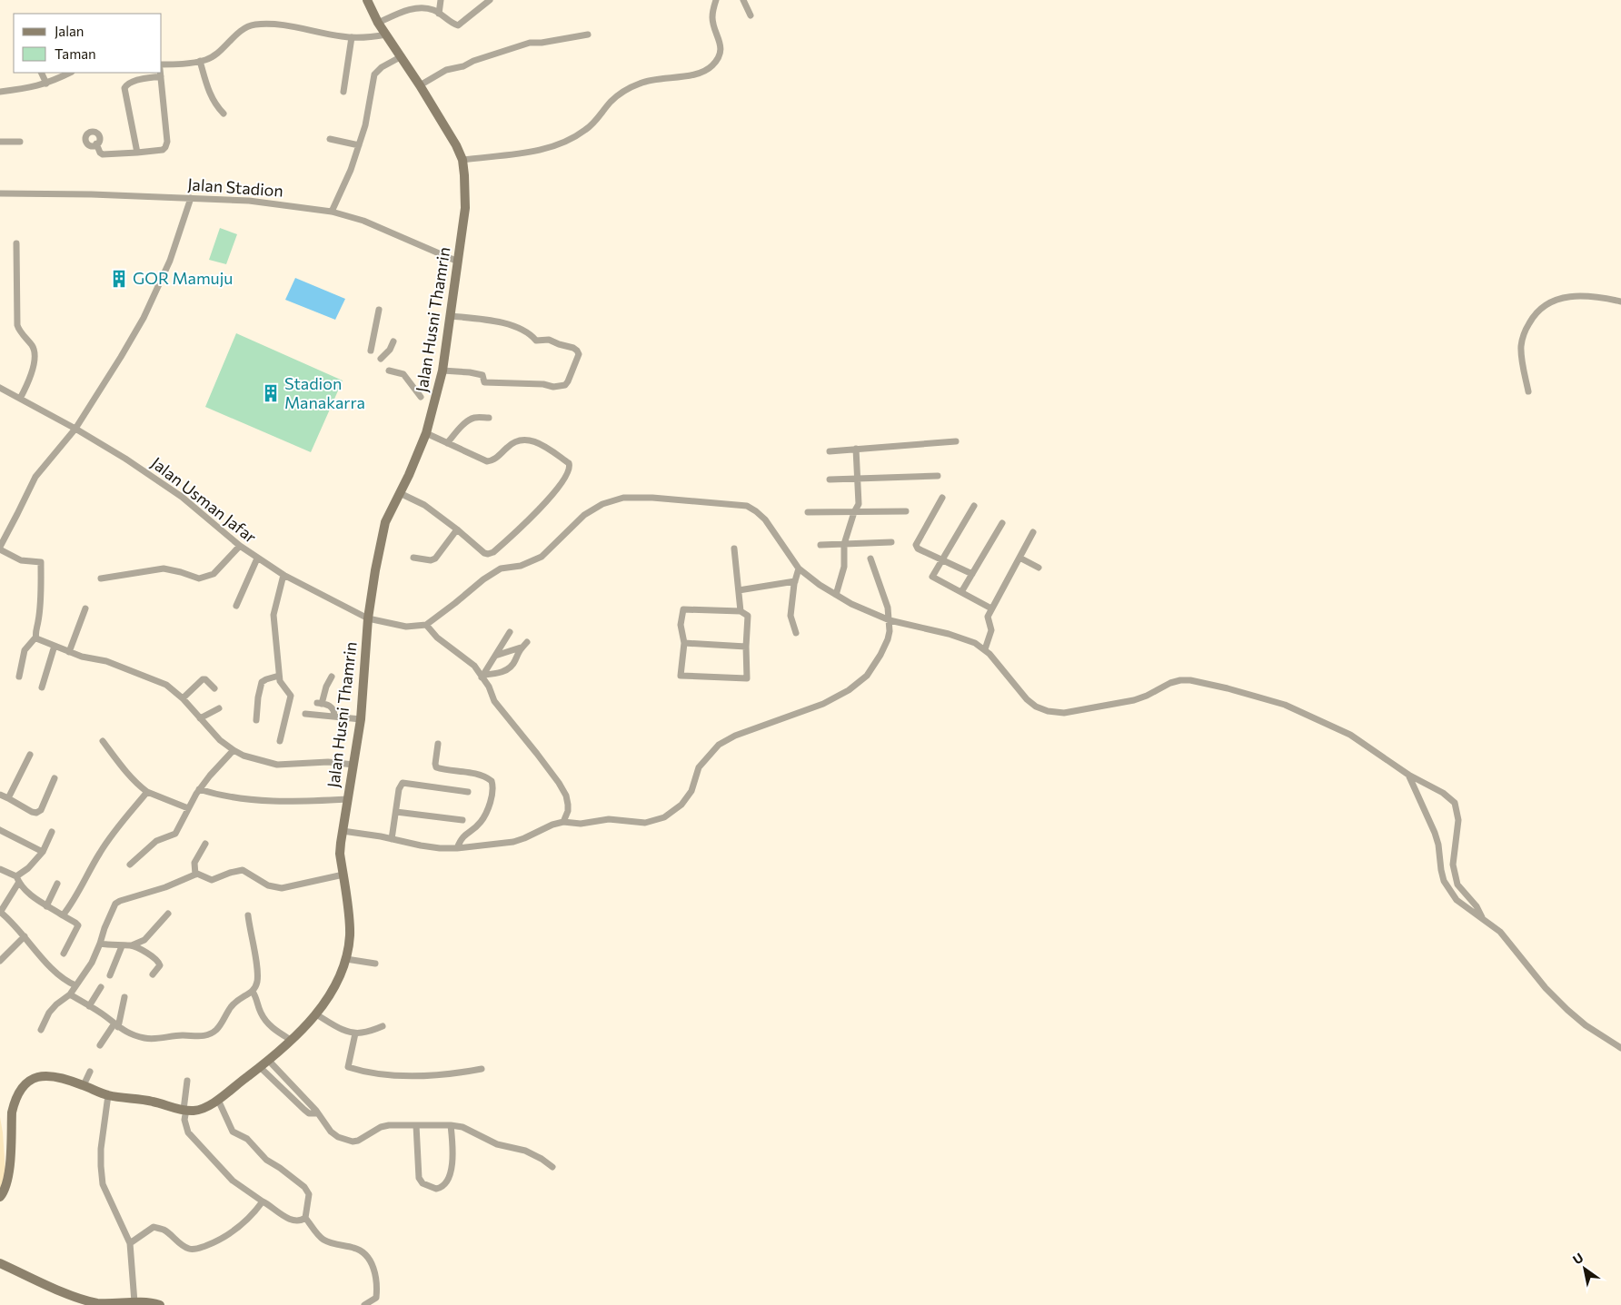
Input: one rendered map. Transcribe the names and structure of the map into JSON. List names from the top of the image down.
{
  "streets": {
    "street": ["Jalan Stadion", "Jalan Husni Thamrin", "Jalan Usman Jafar"]
  },
  "crossings": [
    ["Jalan Stadion", "Jalan Husni Thamrin"],
    ["Jalan Husni Thamrin", "Jalan Usman Jafar"]
  ],
  "places": {
    "building": ["GOR Mamuju", "Stadion Manakarra"]
  },
  "legend": ["Jalan", "Taman"],
  "north": "top left"
}
